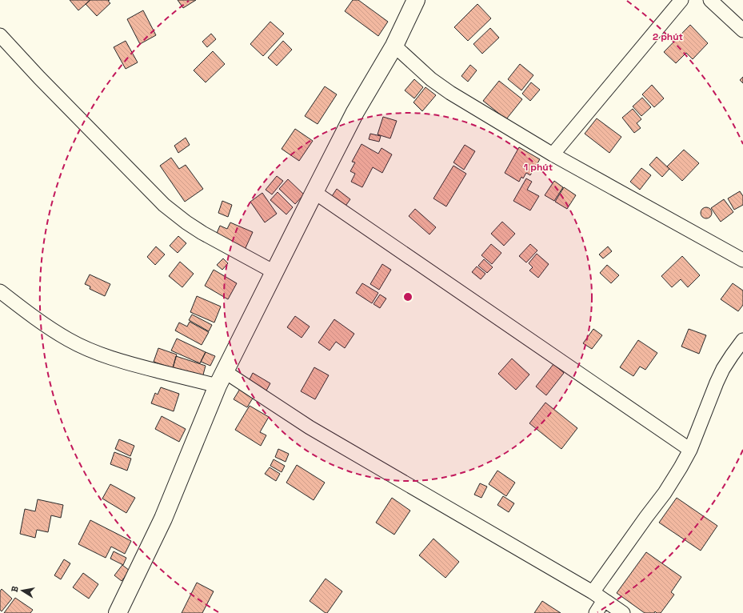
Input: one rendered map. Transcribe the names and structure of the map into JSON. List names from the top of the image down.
{
  "north": "left",
  "rings": ["2 phút", "1 phút"]
}
